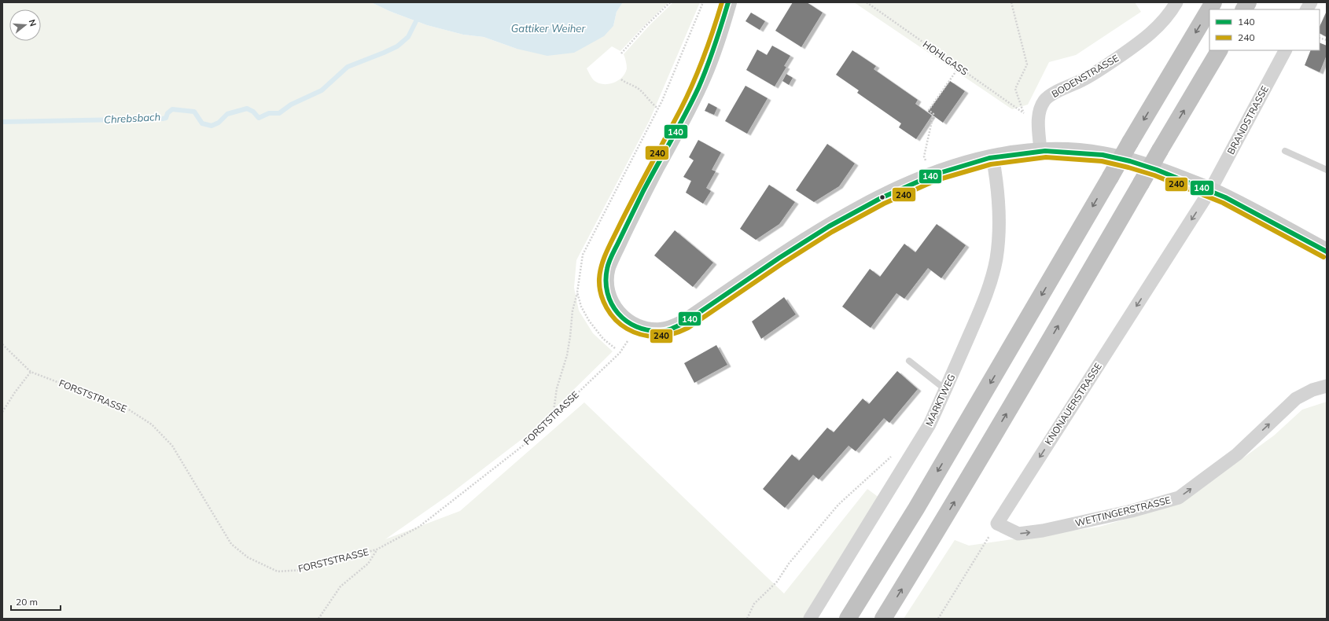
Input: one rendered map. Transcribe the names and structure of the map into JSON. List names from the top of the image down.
{
  "streets": {
    "street": [
      "BODENSTRASSE",
      "BRANDSTRASSE",
      "MARKTWEG",
      "KNONAUERSTRASSE",
      "WETTINGERSTRASSE"
    ],
    "path": ["HOHLGASS", "FORSTSTRASSE"]
  },
  "crossings": [
    ["BRANDSTRASSE", "KNONAUERSTRASSE"],
    ["KNONAUERSTRASSE", "WETTINGERSTRASSE"]
  ],
  "one_way": ["KNONAUERSTRASSE", "WETTINGERSTRASSE"],
  "water": ["Gattiker Weiher", "Chrebsbach"],
  "lines": ["transit line 140", "transit line 240"],
  "legend": ["140", "240"],
  "scale_bar": "20 m",
  "north": "right"
}
